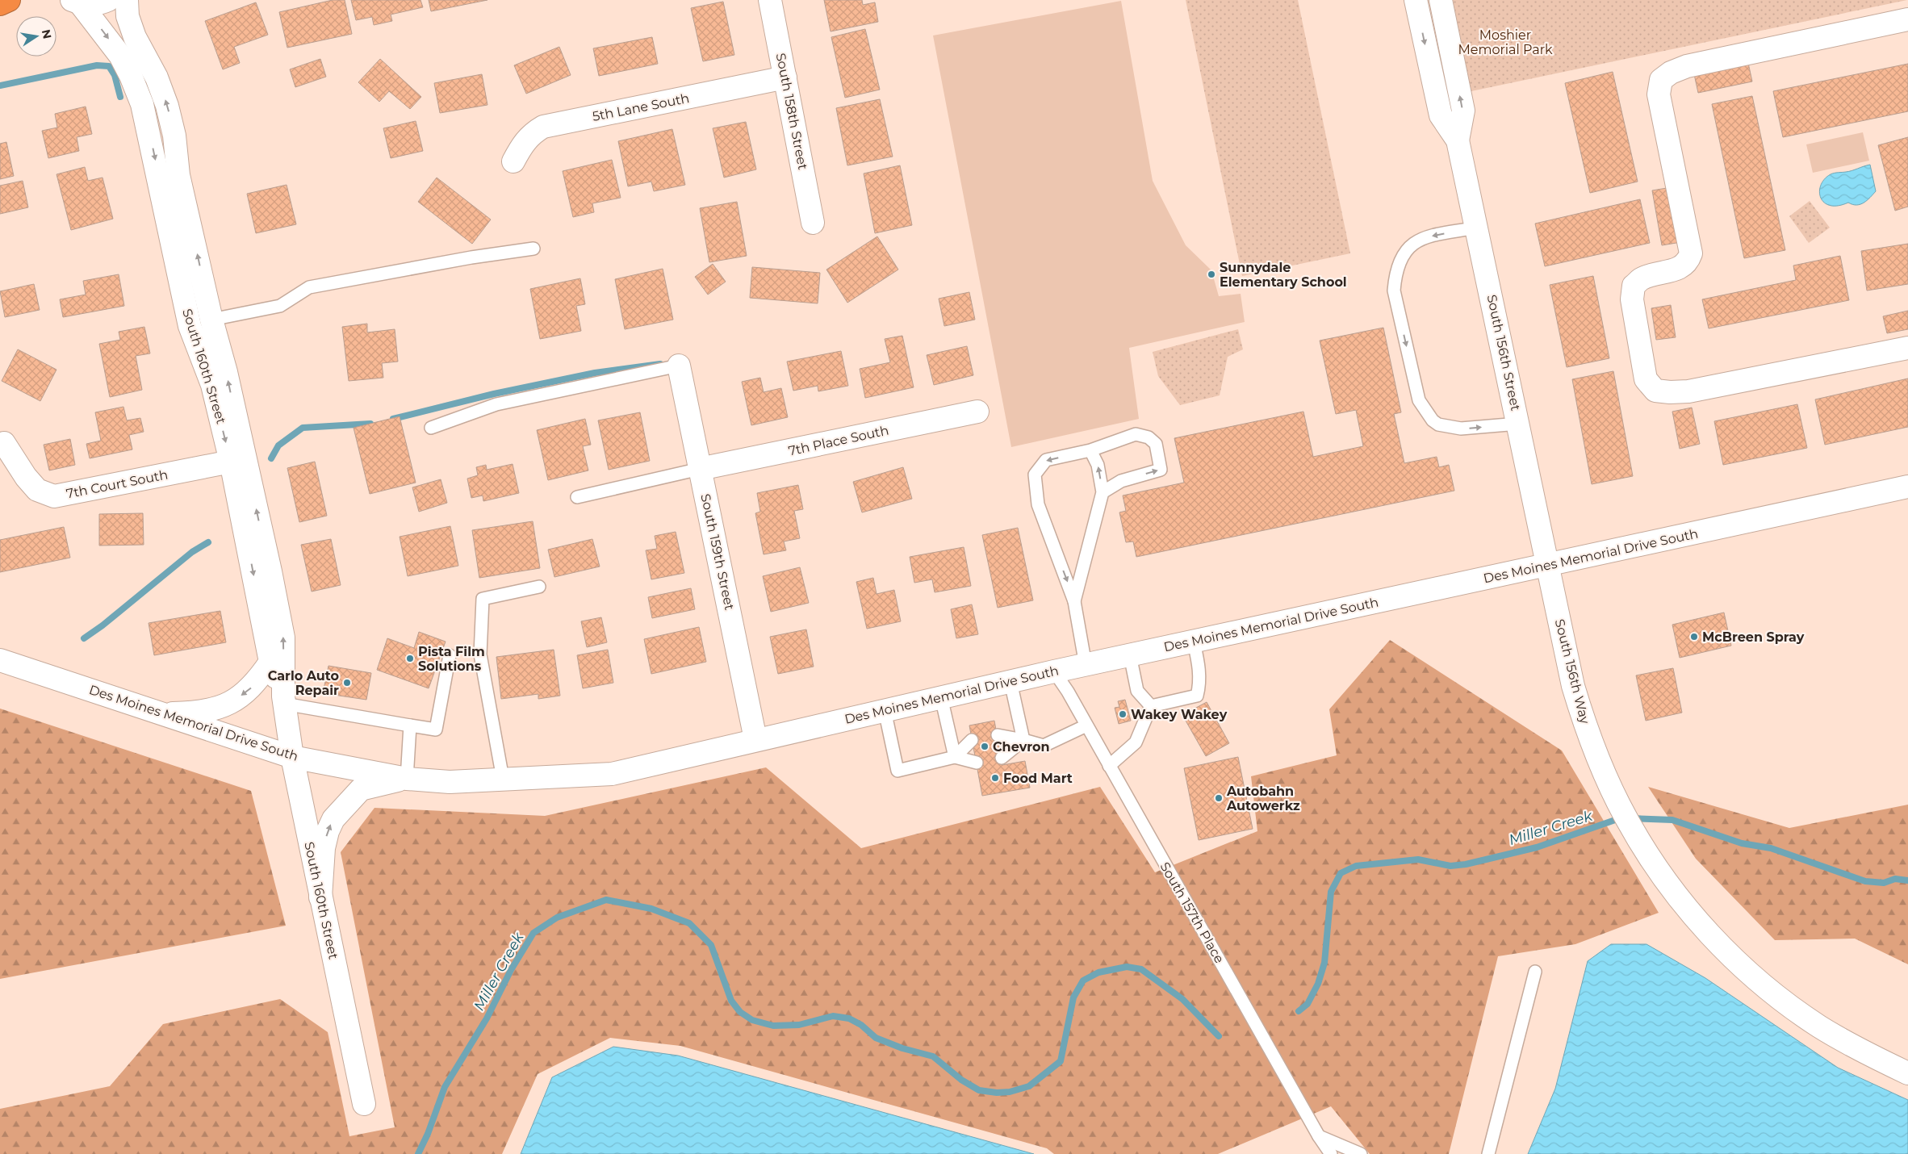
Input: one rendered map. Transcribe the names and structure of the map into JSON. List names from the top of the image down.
{
  "streets": {
    "main road": [
      "5th Lane South",
      "South 158th Street",
      "South 156th Street",
      "South 160th Street",
      "7th Place South",
      "7th Court South",
      "South 159th Street",
      "Des Moines Memorial Drive South",
      "South 156th Way"
    ],
    "lane": ["South 157th Place"]
  },
  "crossings": [
    ["5th Lane South", "South 158th Street"],
    ["South 156th Street", "Des Moines Memorial Drive South"],
    ["South 156th Street", "South 156th Way"],
    ["South 160th Street", "7th Court South"],
    ["South 160th Street", "Des Moines Memorial Drive South"],
    ["7th Place South", "South 159th Street"],
    ["South 159th Street", "Des Moines Memorial Drive South"],
    ["Des Moines Memorial Drive South", "South 156th Way"],
    ["Des Moines Memorial Drive South", "South 157th Place"]
  ],
  "water": ["Miller Creek"],
  "parks": ["Moshier Memorial Park"],
  "places": [
    "Sunnydale Elementary School",
    "McBreen Spray",
    "Pista Film Solutions",
    "Carlo Auto Repair",
    "Wakey Wakey",
    "Chevron",
    "Food Mart",
    "Autobahn Autowerkz"
  ],
  "north": "right"
}
